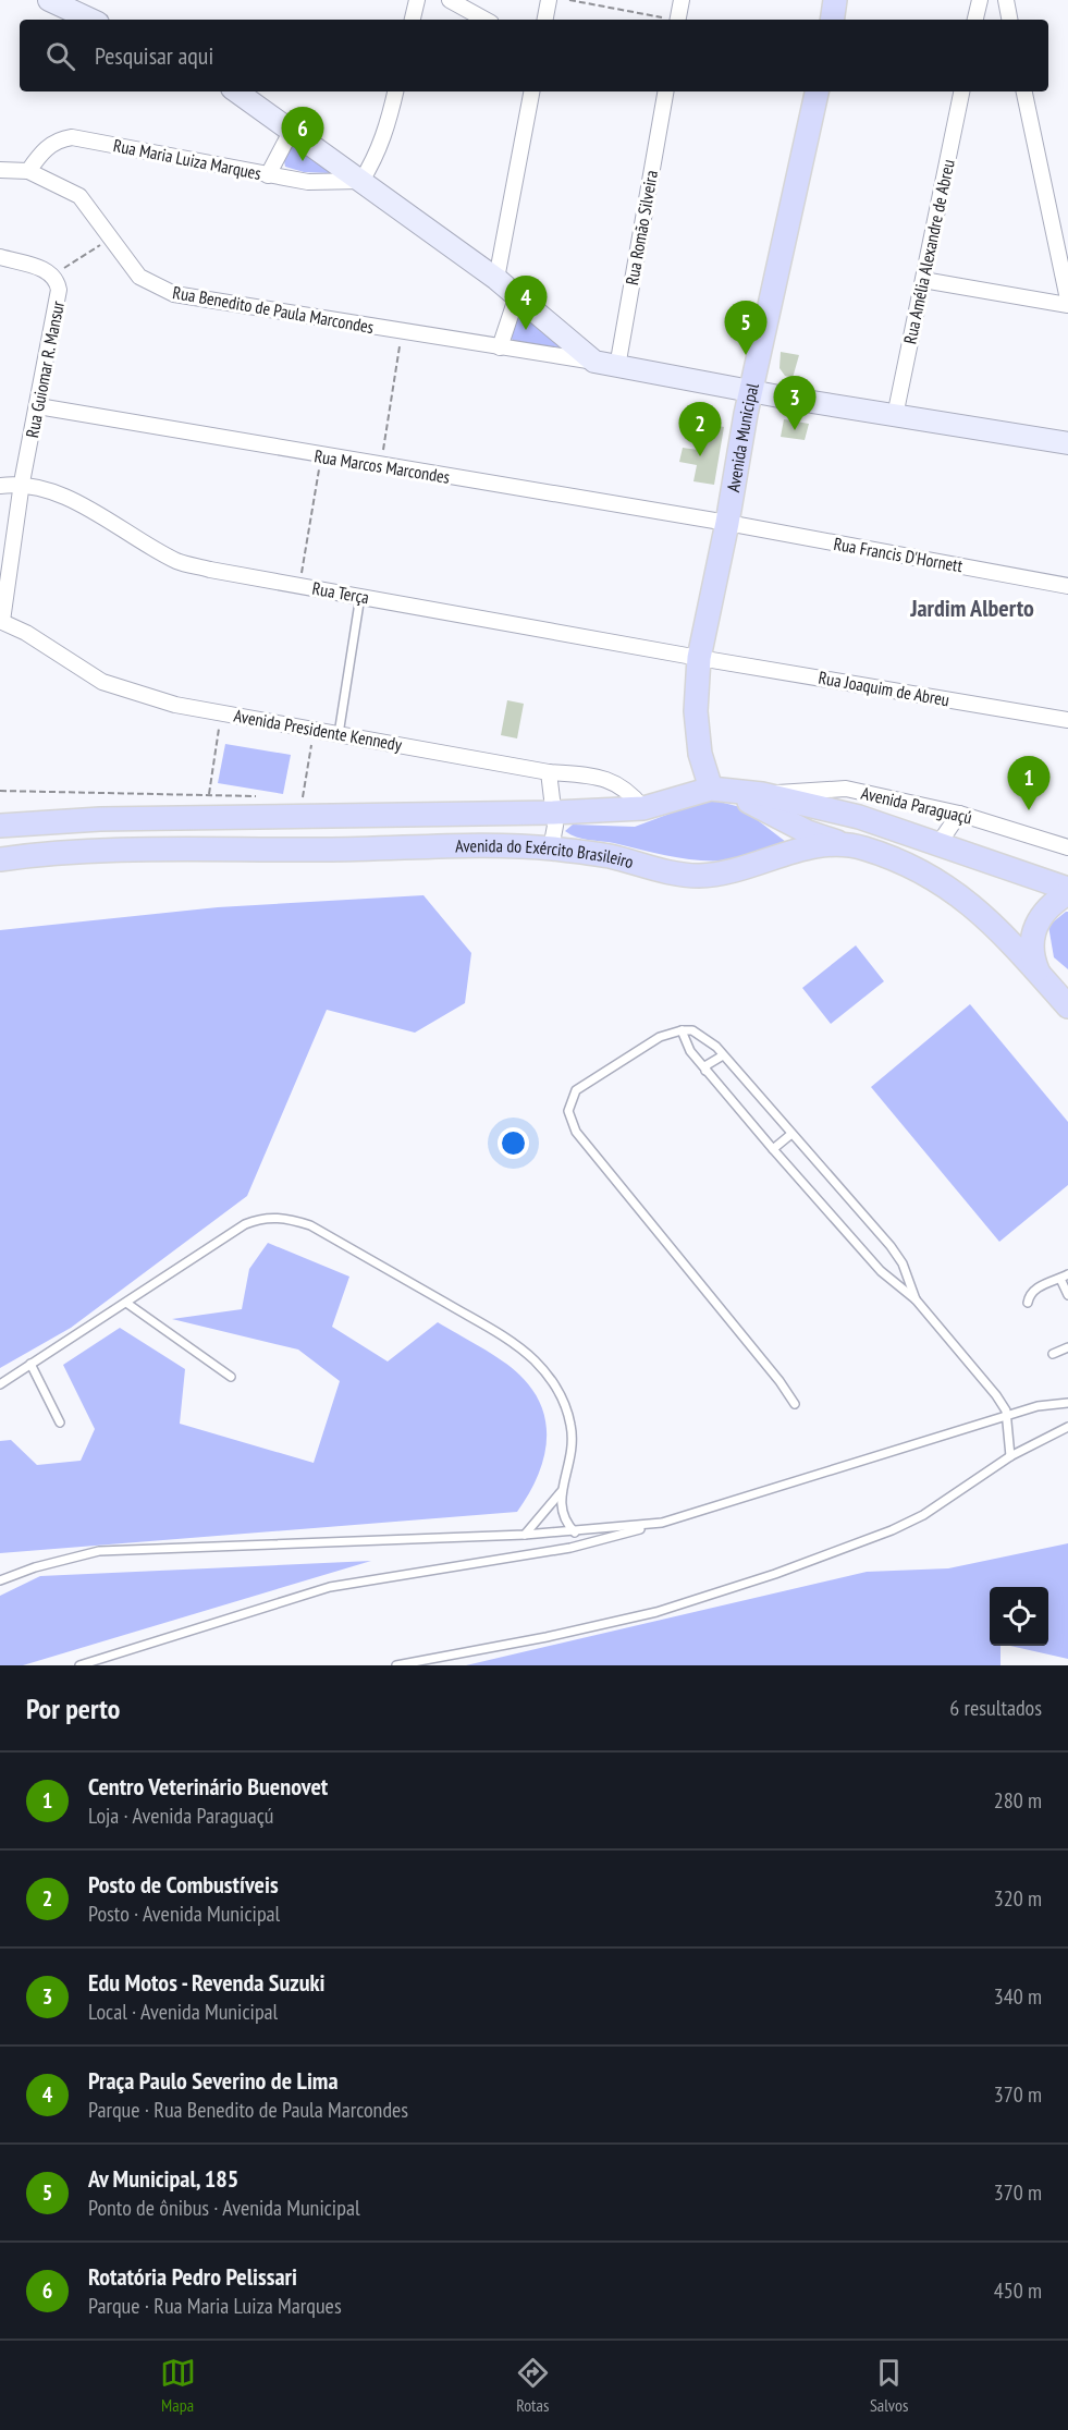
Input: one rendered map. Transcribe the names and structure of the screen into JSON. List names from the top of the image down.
{
  "streets": {
    "main road": ["Avenida Municipal", "Avenida do Exército Brasileiro"],
    "street": [
      "Rua Maria Luiza Marques",
      "Rua Romão Silveira",
      "Rua Amélia Alexandre de Abreu",
      "Rua Benedito de Paula Marcondes",
      "Rua Guiomar R. Mansur",
      "Rua Marcos Marcondes",
      "Rua Francis D'Hornett",
      "Rua Terça",
      "Rua Joaquim de Abreu",
      "Avenida Presidente Kennedy",
      "Avenida Paraguaçú"
    ]
  },
  "crossings": [
    ["Rua Maria Luiza Marques", "Rua Benedito de Paula Marcondes"],
    ["Rua Guiomar R. Mansur", "Rua Marcos Marcondes"],
    ["Rua Guiomar R. Mansur", "Rua Terça"],
    ["Rua Guiomar R. Mansur", "Avenida Presidente Kennedy"],
    ["Avenida Municipal", "Rua Marcos Marcondes"],
    ["Avenida Municipal", "Rua Francis D'Hornett"],
    ["Avenida Municipal", "Rua Terça"],
    ["Avenida Municipal", "Rua Joaquim de Abreu"],
    ["Avenida Municipal", "Avenida do Exército Brasileiro"],
    ["Rua Marcos Marcondes", "Rua Francis D'Hornett"],
    ["Rua Terça", "Rua Joaquim de Abreu"],
    ["Avenida Presidente Kennedy", "Avenida do Exército Brasileiro"],
    ["Avenida Paraguaçú", "Avenida do Exército Brasileiro"]
  ],
  "districts": ["Jardim Alberto"],
  "page": {
    "search": "Pesquisar aqui",
    "pins": [
      "6",
      "4",
      "5",
      "3",
      "2",
      "1"
    ],
    "heading": ["Por perto", "6 resultados"],
    "list": [
      {
        "mark": "1",
        "name": "Centro Veterinário Buenovet",
        "note": "Loja · Avenida Paraguaçú",
        "value": "280 m"
      },
      {
        "mark": "2",
        "name": "Posto de Combustíveis",
        "note": "Posto · Avenida Municipal",
        "value": "320 m"
      },
      {
        "mark": "3",
        "name": "Edu Motos - Revenda Suzuki",
        "note": "Local · Avenida Municipal",
        "value": "340 m"
      },
      {
        "mark": "4",
        "name": "Praça Paulo Severino de Lima",
        "note": "Parque · Rua Benedito de Paula Marcondes",
        "value": "370 m"
      },
      {
        "mark": "5",
        "name": "Av Municipal, 185",
        "note": "Ponto de ônibus · Avenida Municipal",
        "value": "370 m"
      },
      {
        "mark": "6",
        "name": "Rotatória Pedro Pelissari",
        "note": "Parque · Rua Maria Luiza Marques",
        "value": "450 m"
      }
    ],
    "nav": ["Mapa", "Rotas", "Salvos"]
  }
}
